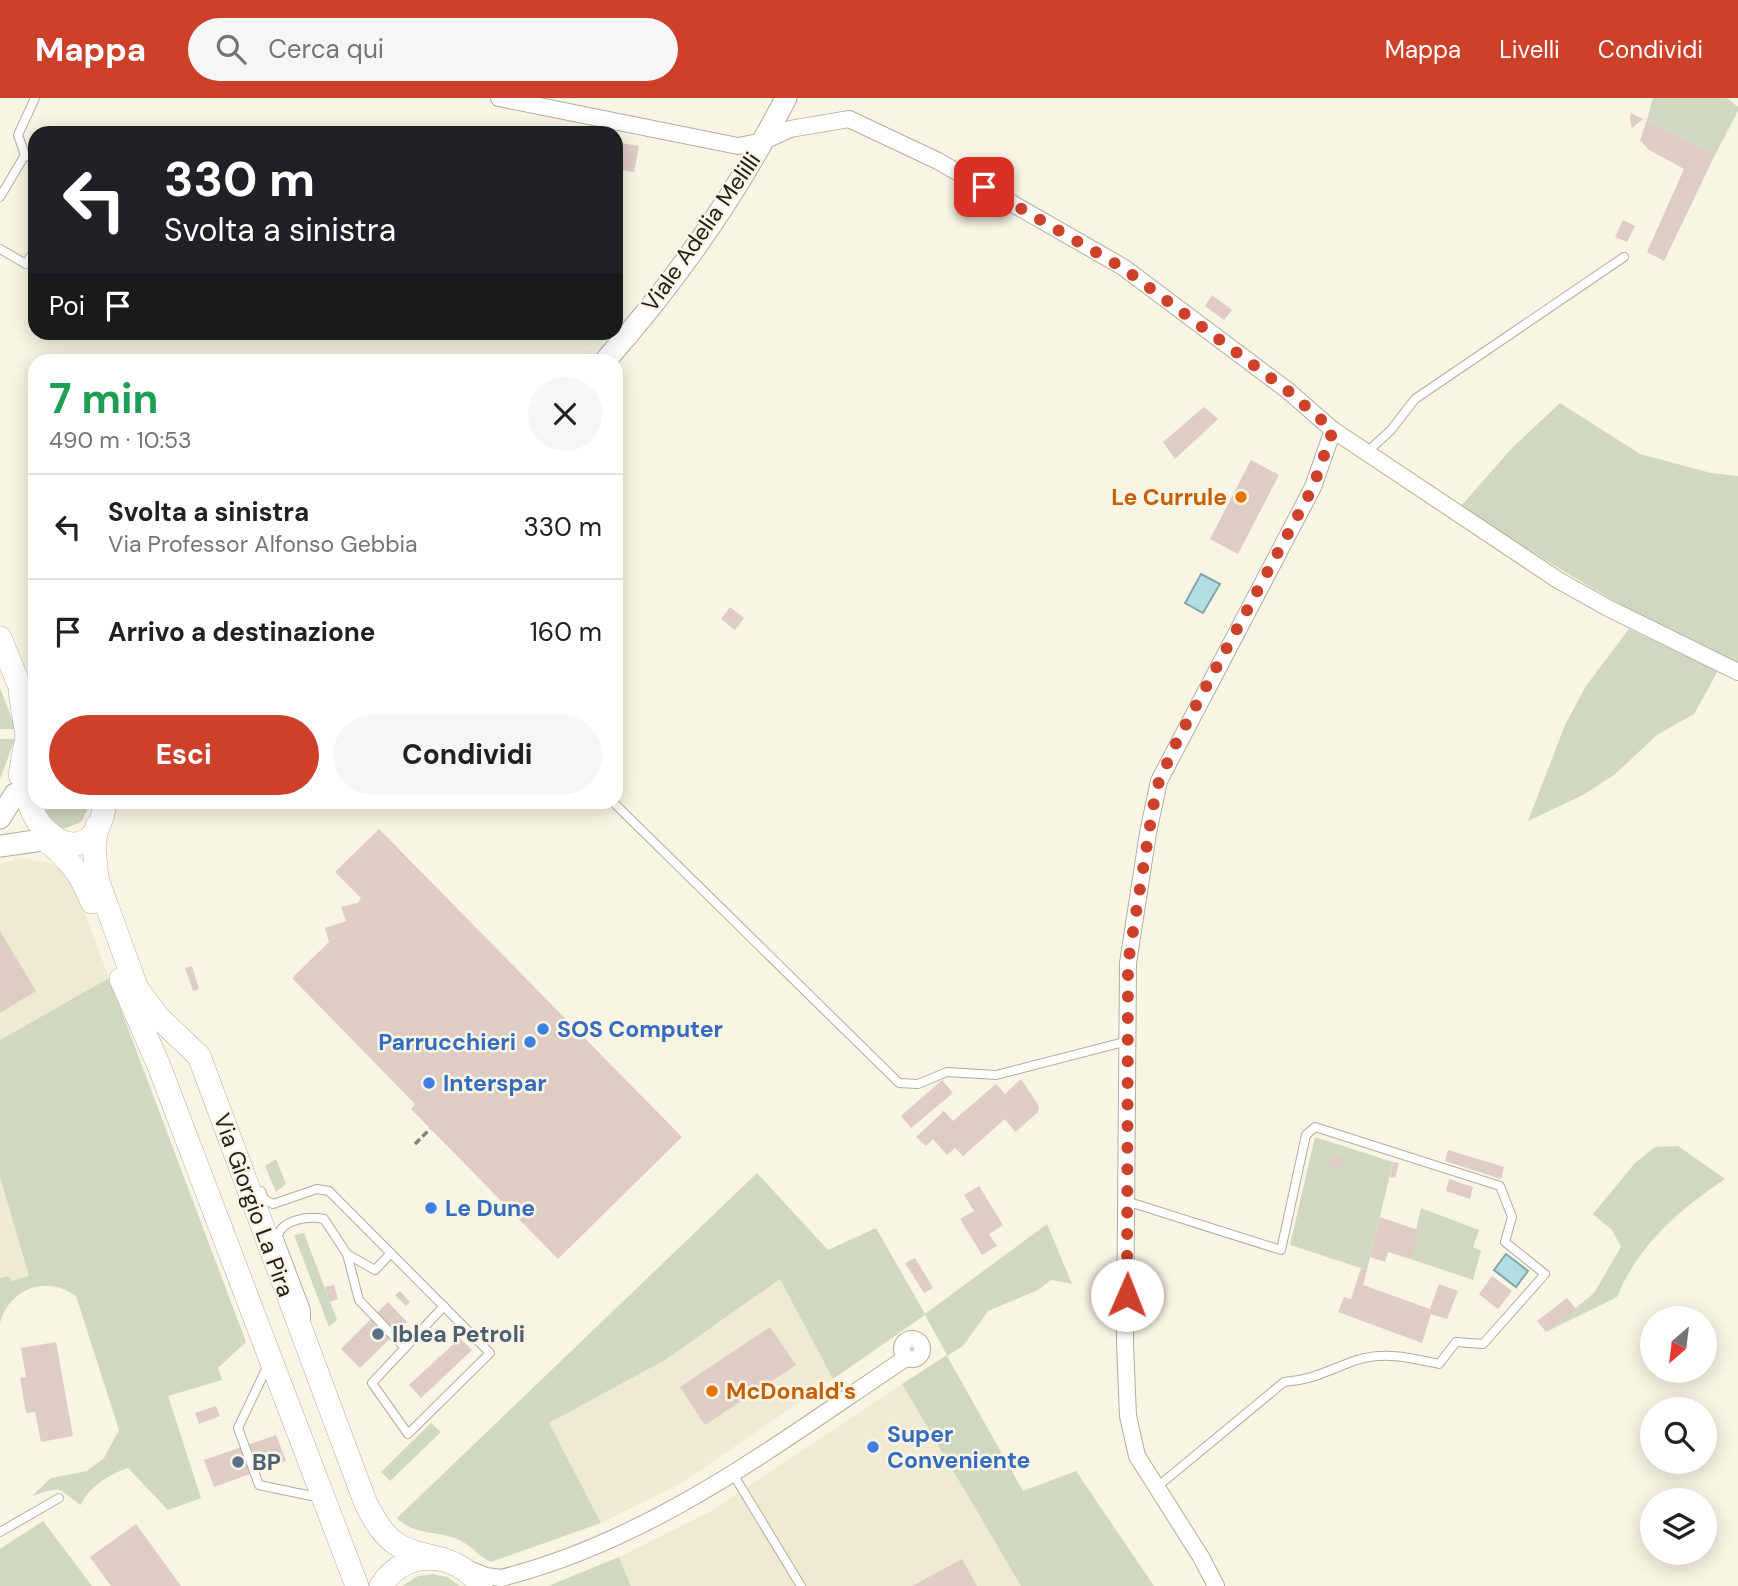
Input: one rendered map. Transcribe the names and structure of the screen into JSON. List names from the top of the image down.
{
  "streets": {
    "main road": ["Via Giorgio La Pira"],
    "street": ["Viale Adelia Melilli"]
  },
  "places": [
    "Le Currule",
    "SOS Computer",
    "Parrucchieri",
    "Interspar",
    "Le Dune",
    "Iblea Petroli",
    "McDonald's",
    "Super Conveniente",
    "BP"
  ],
  "north": "bottom left",
  "page": {
    "header": "Mappa",
    "search": "Cerca qui",
    "nav": ["Mappa", "Livelli", "Condividi"],
    "turn": ["330 m", "Svolta a sinistra"],
    "then": "Poi",
    "heading": ["7 min", "490 m · 10:53"],
    "list": [
      {
        "name": "Svolta a sinistra",
        "note": "Via Professor Alfonso Gebbia",
        "value": "330 m"
      },
      {
        "name": "Arrivo a destinazione",
        "value": "160 m"
      }
    ],
    "buttons": ["Esci", "Condividi"]
  }
}
